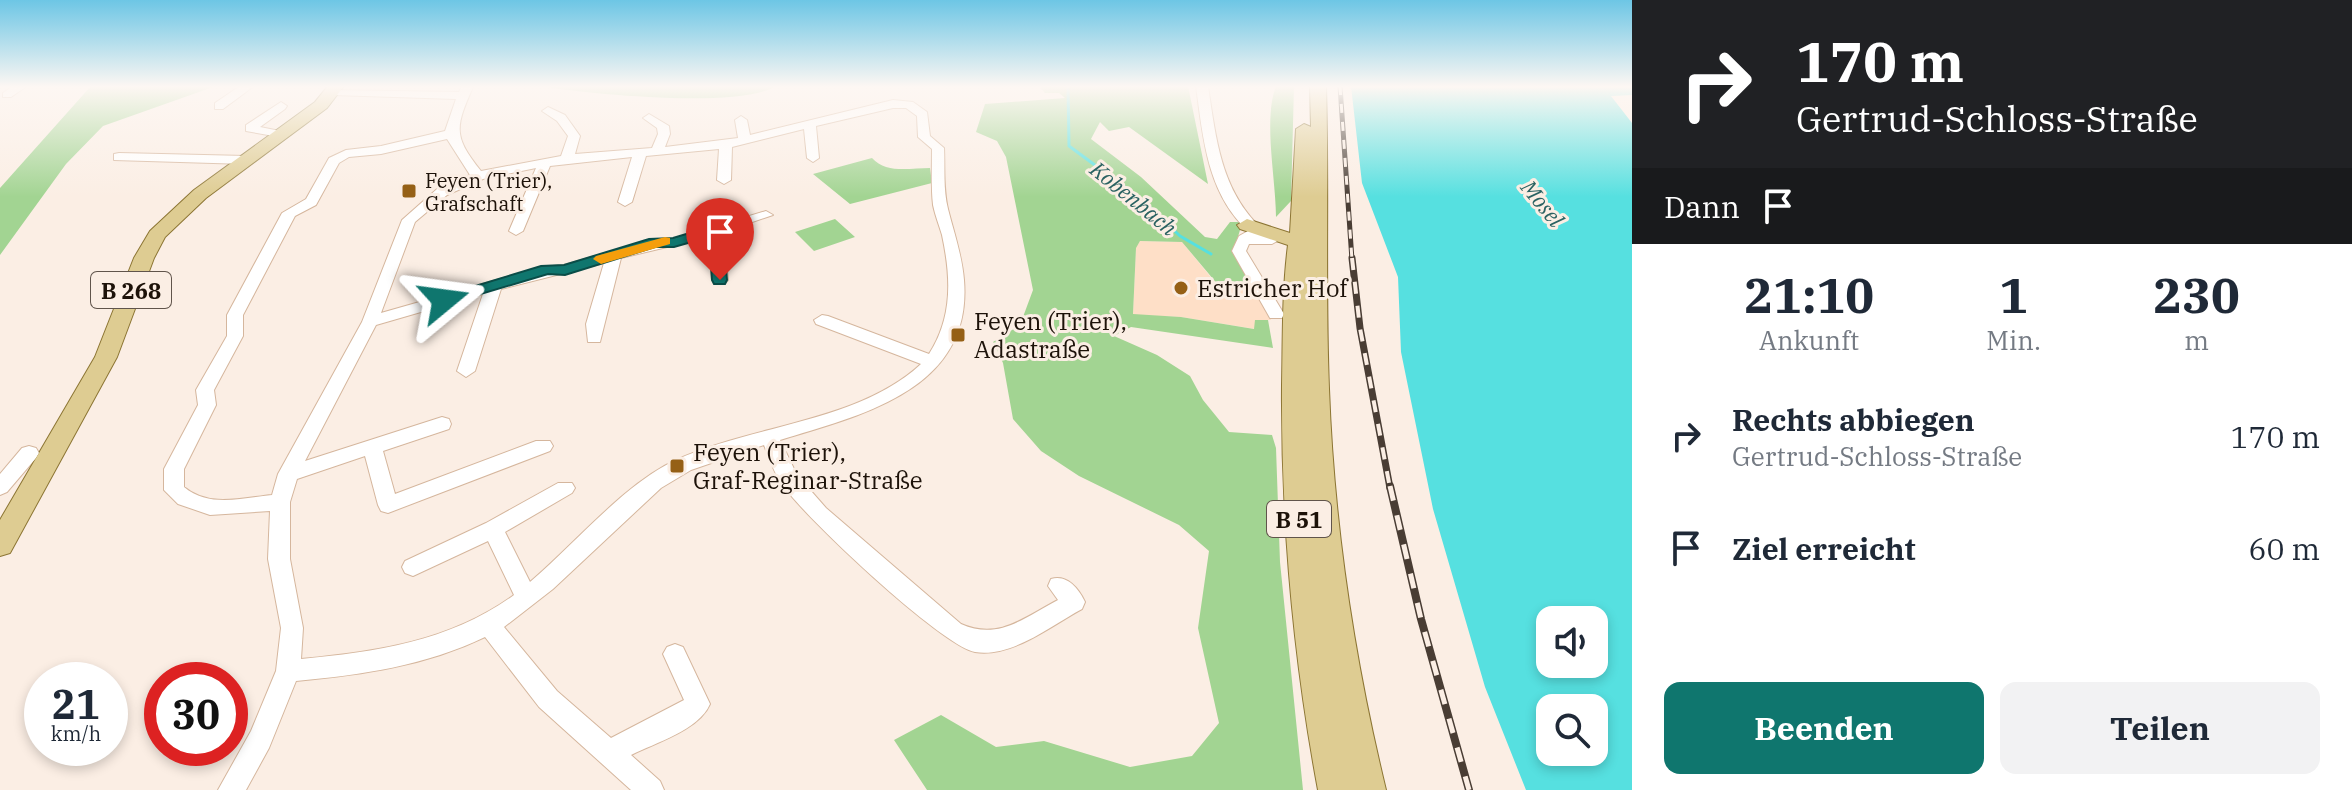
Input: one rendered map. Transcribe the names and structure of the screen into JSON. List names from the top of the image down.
{
  "streets": {
    "main road": ["B 268", "B 51"]
  },
  "water": ["Kobenbach", "Mosel"],
  "places": {
    "transit": ["Feyen (Trier), Grafschaft", "Feyen (Trier), Adastraße", "Feyen (Trier), Graf-Reginar-Straße"],
    "other": ["Estricher Hof"]
  },
  "page": {
    "turn": ["170 m", "Gertrud-Schloss-Straße"],
    "then": "Dann",
    "eta": [
      "21:10",
      "Ankunft",
      "1",
      "Min.",
      "230",
      "m"
    ],
    "list": [
      {
        "name": "Rechts abbiegen",
        "note": "Gertrud-Schloss-Straße",
        "value": "170 m"
      },
      {
        "name": "Ziel erreicht",
        "value": "60 m"
      }
    ],
    "speed": "21 km/h",
    "limit": "30",
    "buttons": ["Beenden", "Teilen"]
  }
}
